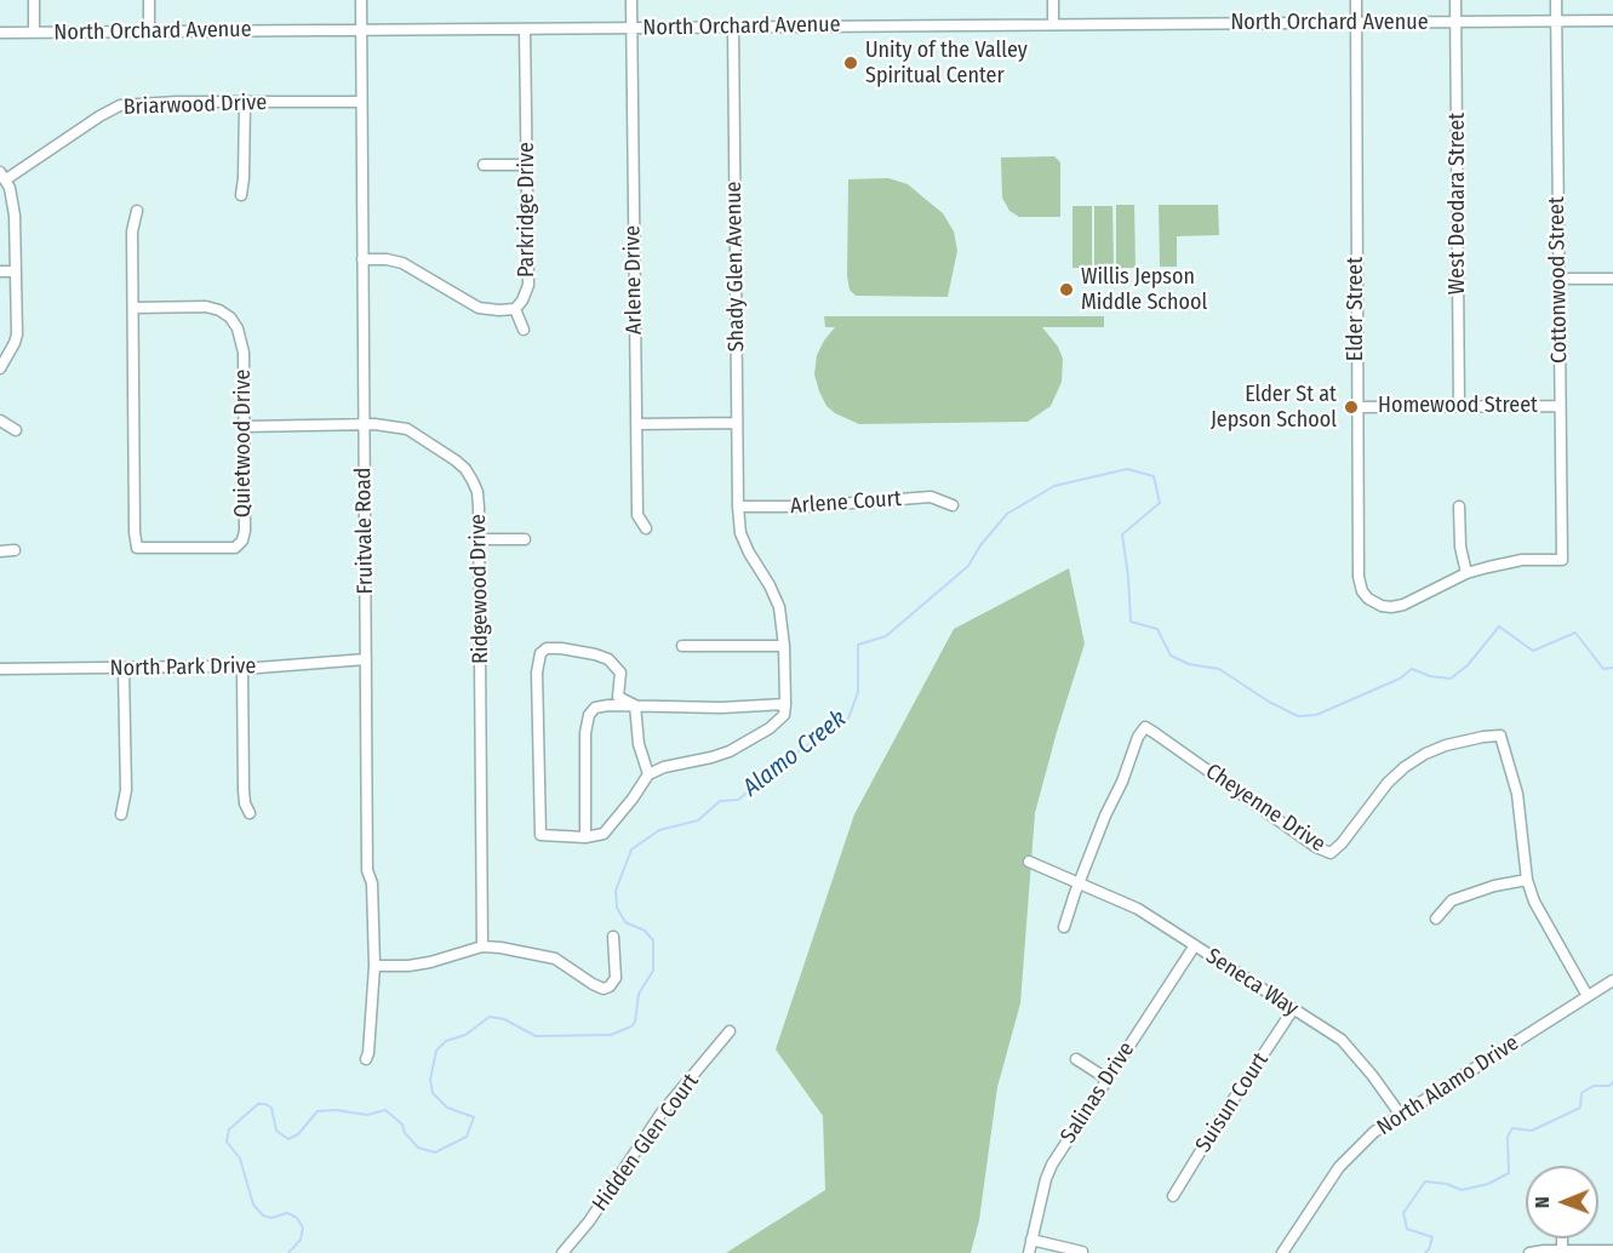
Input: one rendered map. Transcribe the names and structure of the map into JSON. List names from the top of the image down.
{
  "streets": {
    "street": [
      "North Orchard Avenue",
      "Briarwood Drive",
      "West Deodara Street",
      "Parkridge Drive",
      "Shady Glen Avenue",
      "Arlene Drive",
      "Cottonwood Street",
      "Elder Street",
      "Homewood Street",
      "Quietwood Drive",
      "Arlene Court",
      "Fruitvale Road",
      "Ridgewood Drive",
      "North Park Drive",
      "Cheyenne Drive",
      "Seneca Way",
      "North Alamo Drive",
      "Salinas Drive",
      "Suisun Court",
      "Hidden Glen Court"
    ]
  },
  "crossings": [
    ["North Orchard Avenue", "West Deodara Street"],
    ["North Orchard Avenue", "Parkridge Drive"],
    ["North Orchard Avenue", "Shady Glen Avenue"],
    ["North Orchard Avenue", "Arlene Drive"],
    ["North Orchard Avenue", "Cottonwood Street"],
    ["North Orchard Avenue", "Elder Street"],
    ["North Orchard Avenue", "Fruitvale Road"],
    ["Briarwood Drive", "Fruitvale Road"],
    ["West Deodara Street", "Homewood Street"],
    ["Parkridge Drive", "Fruitvale Road"],
    ["Shady Glen Avenue", "Arlene Court"],
    ["Cottonwood Street", "Elder Street"],
    ["Cottonwood Street", "Homewood Street"],
    ["Elder Street", "Homewood Street"],
    ["Quietwood Drive", "Ridgewood Drive"],
    ["Fruitvale Road", "Ridgewood Drive"],
    ["Fruitvale Road", "North Park Drive"],
    ["Cheyenne Drive", "Seneca Way"],
    ["Cheyenne Drive", "North Alamo Drive"],
    ["Seneca Way", "North Alamo Drive"],
    ["Seneca Way", "Salinas Drive"],
    ["Seneca Way", "Suisun Court"]
  ],
  "water": ["Alamo Creek"],
  "places": ["Unity of the Valley Spiritual Center", "Willis Jepson Middle School", "Elder St at Jepson School"],
  "north": "left"
}
